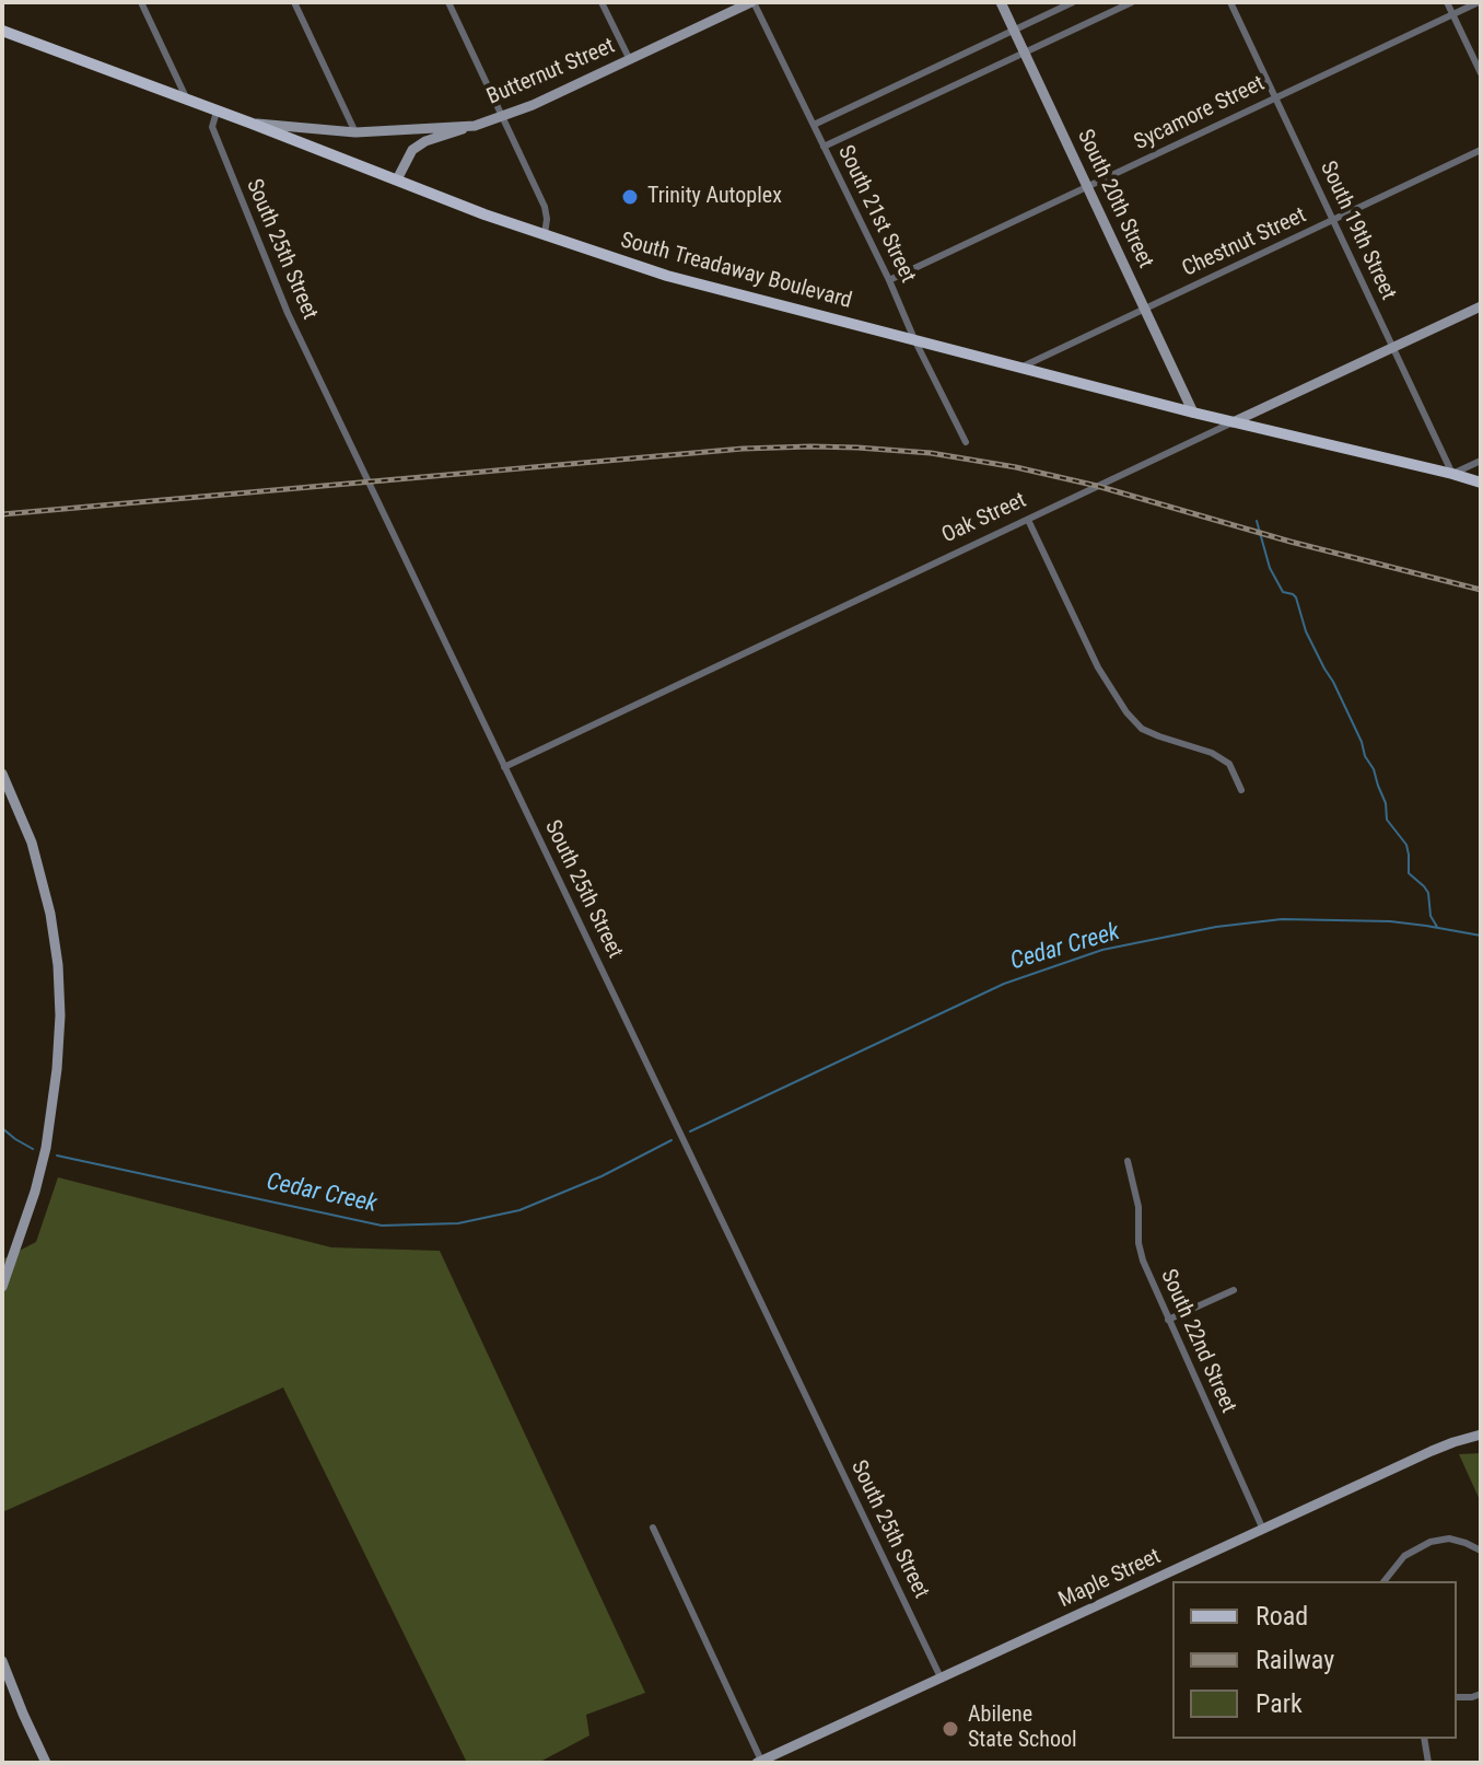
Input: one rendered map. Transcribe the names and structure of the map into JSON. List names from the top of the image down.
{
  "streets": {
    "main road": [
      "Butternut Street",
      "South 20th Street",
      "South Treadaway Boulevard",
      "Oak Street",
      "Maple Street"
    ],
    "street": [
      "Sycamore Street",
      "South 21st Street",
      "South 19th Street",
      "Chestnut Street",
      "South 25th Street",
      "South 22nd Street"
    ]
  },
  "crossings": [
    ["Butternut Street", "South 21st Street"],
    ["Butternut Street", "South Treadaway Boulevard"],
    ["Sycamore Street", "South 20th Street"],
    ["Sycamore Street", "South 21st Street"],
    ["Sycamore Street", "South 19th Street"],
    ["South 20th Street", "Chestnut Street"],
    ["South 20th Street", "South Treadaway Boulevard"],
    ["South 21st Street", "South Treadaway Boulevard"],
    ["South 19th Street", "Chestnut Street"],
    ["South 19th Street", "South Treadaway Boulevard"],
    ["South 19th Street", "Oak Street"],
    ["Chestnut Street", "South Treadaway Boulevard"],
    ["South 25th Street", "South Treadaway Boulevard"],
    ["South 25th Street", "Oak Street"],
    ["South 25th Street", "Maple Street"],
    ["South Treadaway Boulevard", "Oak Street"],
    ["South 22nd Street", "Maple Street"]
  ],
  "water": ["Cedar Creek"],
  "places": ["Trinity Autoplex", "Abilene State School"],
  "legend": ["Road", "Railway", "Park"]
}
